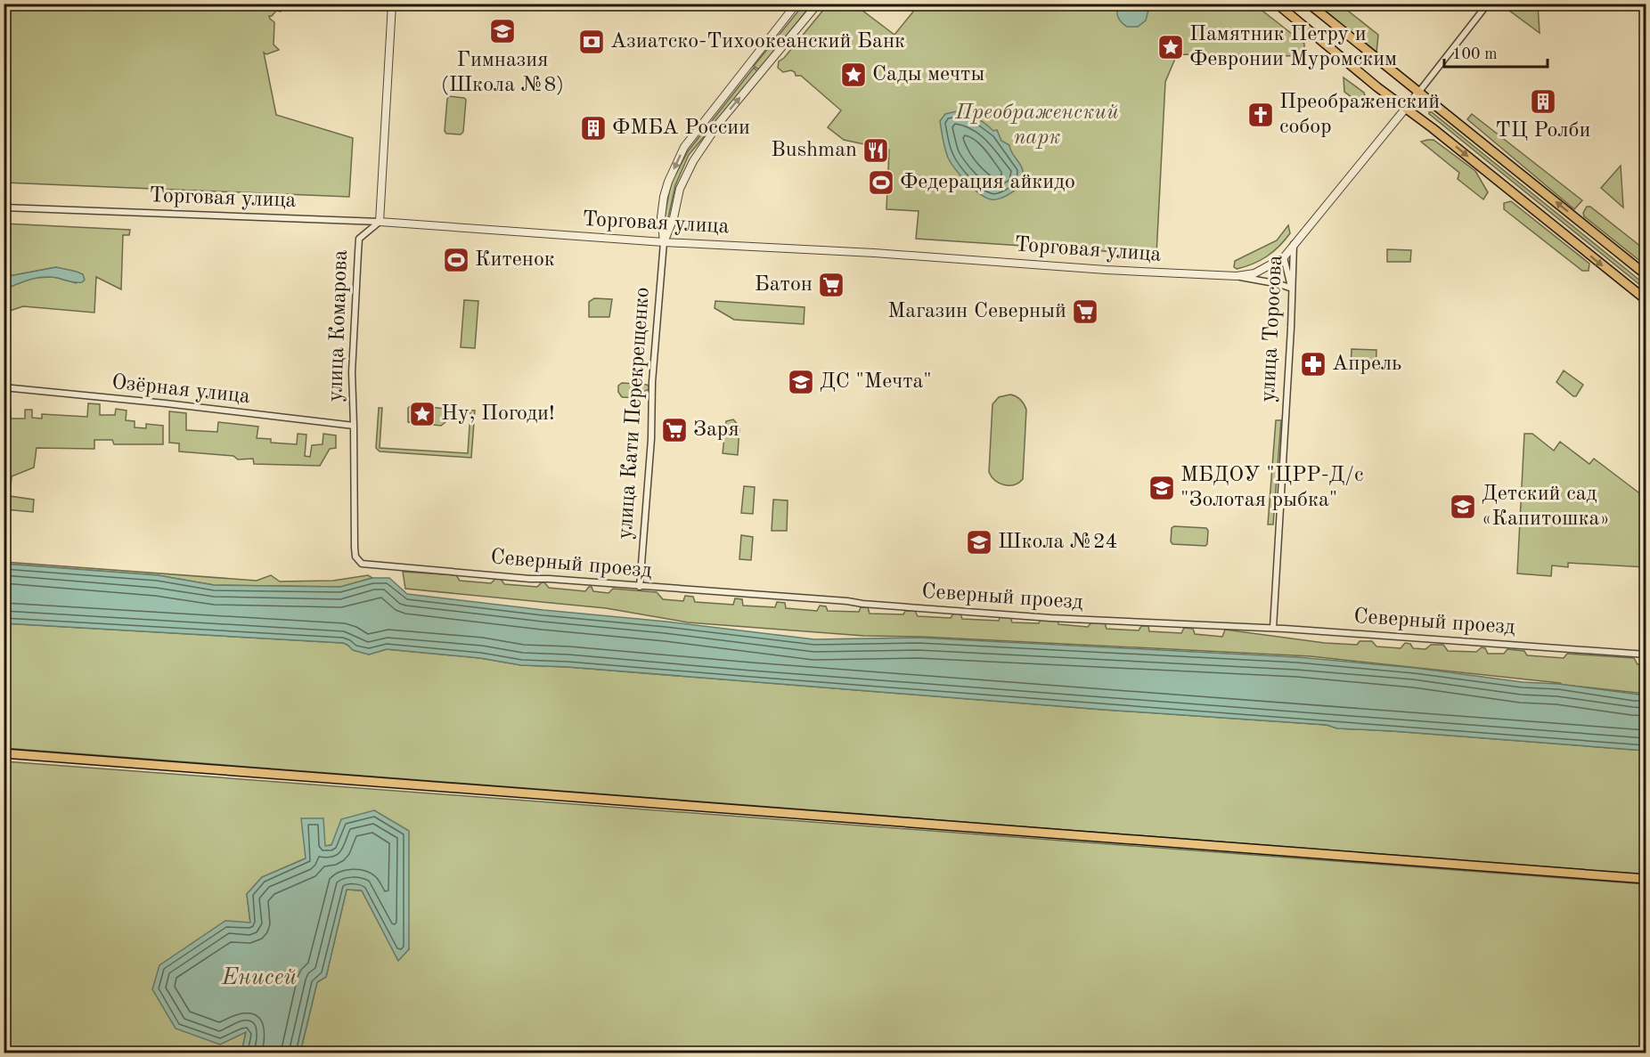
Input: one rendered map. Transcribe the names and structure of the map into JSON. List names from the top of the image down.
{
  "streets": {
    "street": [
      "Торговая улица",
      "улица Комарова",
      "улица Торосова",
      "Озёрная улица",
      "улица Кати Перекрещенко",
      "Северный проезд"
    ]
  },
  "crossings": [
    ["Торговая улица", "улица Комарова"],
    ["Торговая улица", "улица Торосова"],
    ["Торговая улица", "улица Кати Перекрещенко"],
    ["улица Комарова", "Озёрная улица"],
    ["улица Комарова", "Северный проезд"],
    ["улица Торосова", "Северный проезд"],
    ["улица Кати Перекрещенко", "Северный проезд"]
  ],
  "water": ["Енисей"],
  "parks": ["Преображенский парк"],
  "places": {
    "school or university": [
      "Гимназия (Школа №8)",
      "ДС \"Мечта\"",
      "МБДОУ \"ЦРР-Д/с \"Золотая рыбка\"",
      "Детский сад «Капитошка»",
      "Школа №24"
    ],
    "bank": ["Азиатско-Тихоокеанский Банк"],
    "place": ["Памятник Петру и Февронии Муромским", "Сады мечты", "Ну, Погоди!"],
    "building": ["ТЦ Ролби", "ФМБА России"],
    "church": ["Преображенский собор"],
    "restaurant": ["Bushman"],
    "sports": ["Федерация айкидо", "Китенок"],
    "supermarket": ["Батон", "Магазин Северный", "Заря"],
    "pharmacy": ["Апрель"]
  },
  "scale_bar": "100 m"
}
